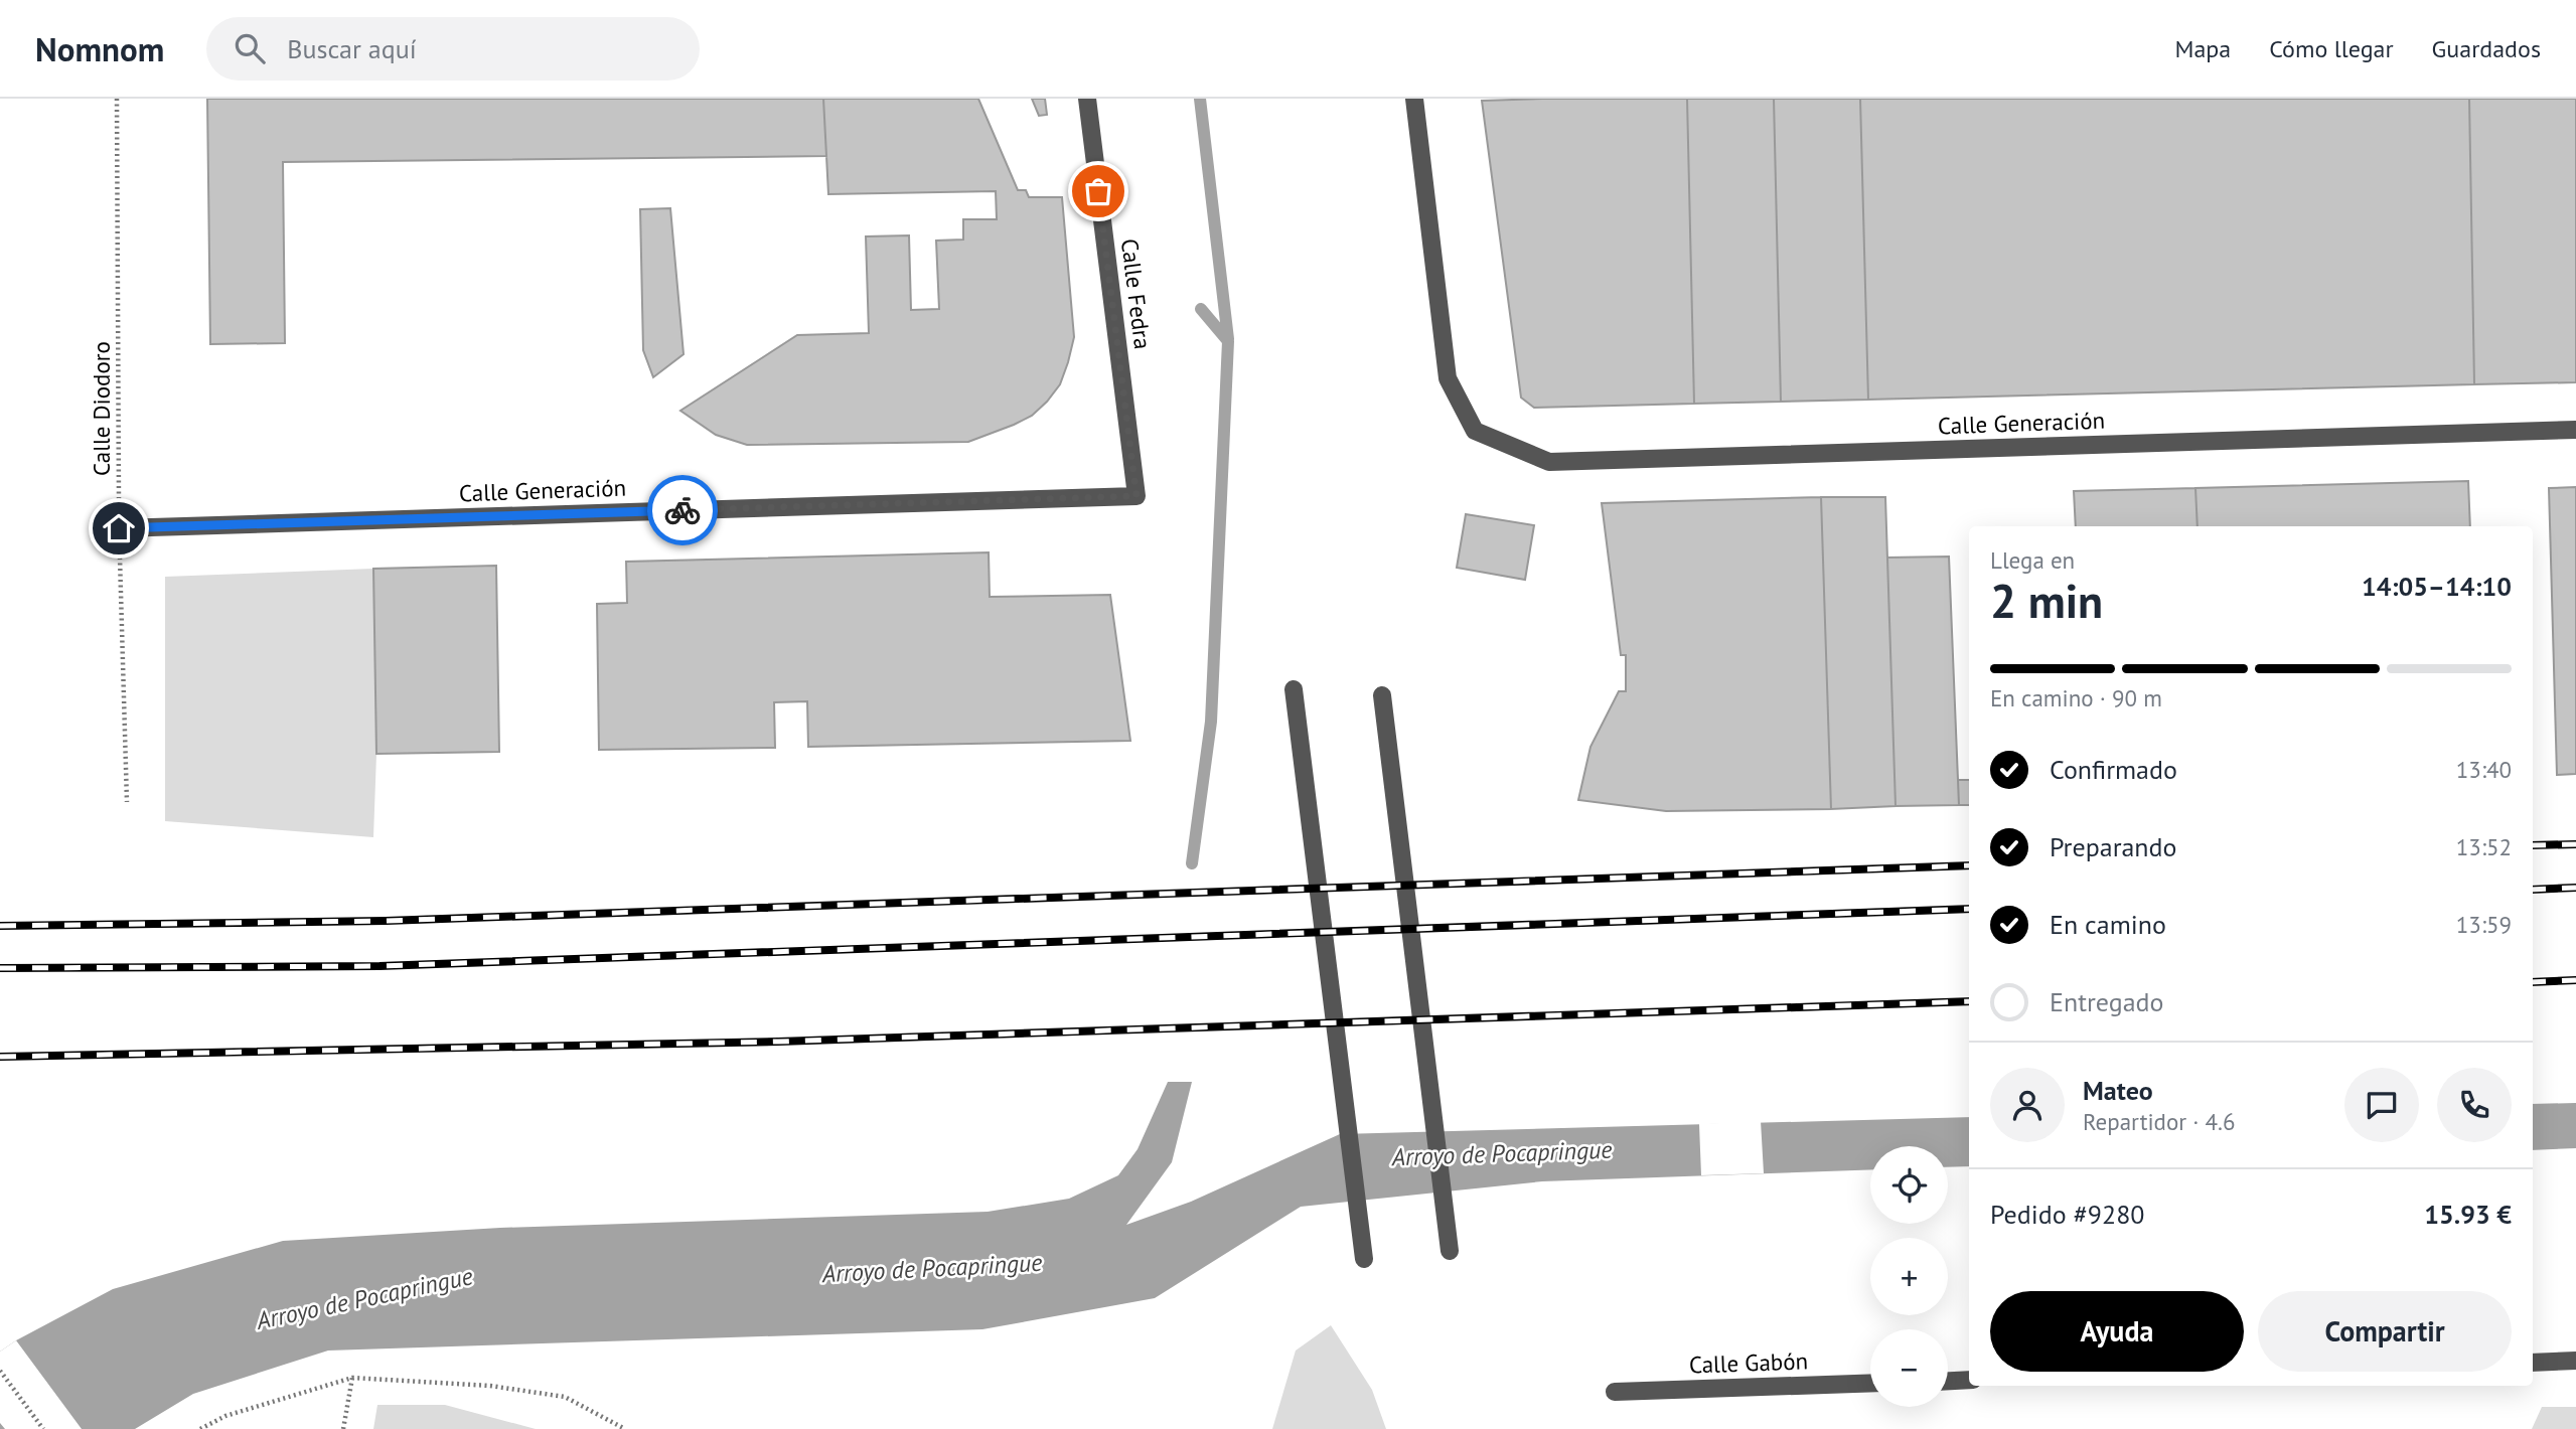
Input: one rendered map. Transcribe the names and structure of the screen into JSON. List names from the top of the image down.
{
  "streets": {
    "street": ["Calle Fedra", "Calle Generación", "Calle Gabón"],
    "path": ["Calle Diodoro"]
  },
  "crossings": [
    ["Calle Fedra", "Calle Generación"],
    ["Calle Diodoro", "Calle Generación"]
  ],
  "water": ["Arroyo de Pocapringue"],
  "page": {
    "header": "Nomnom",
    "search": "Buscar aquí",
    "nav": ["Mapa", "Cómo llegar", "Guardados"],
    "heading": ["2 min", "Llega en", "14:05–14:10"],
    "panel": [
      "Mateo",
      "Repartidor · 4.6",
      "Pedido #9280",
      "15.93 €"
    ],
    "bar": "En camino · 90 m",
    "list": [
      ["Confirmado", "13:40"],
      ["Preparando", "13:52"],
      ["En camino", "13:59"],
      "Entregado"
    ],
    "map_buttons": ["+", "−"],
    "buttons": ["Ayuda", "Compartir"]
  }
}
